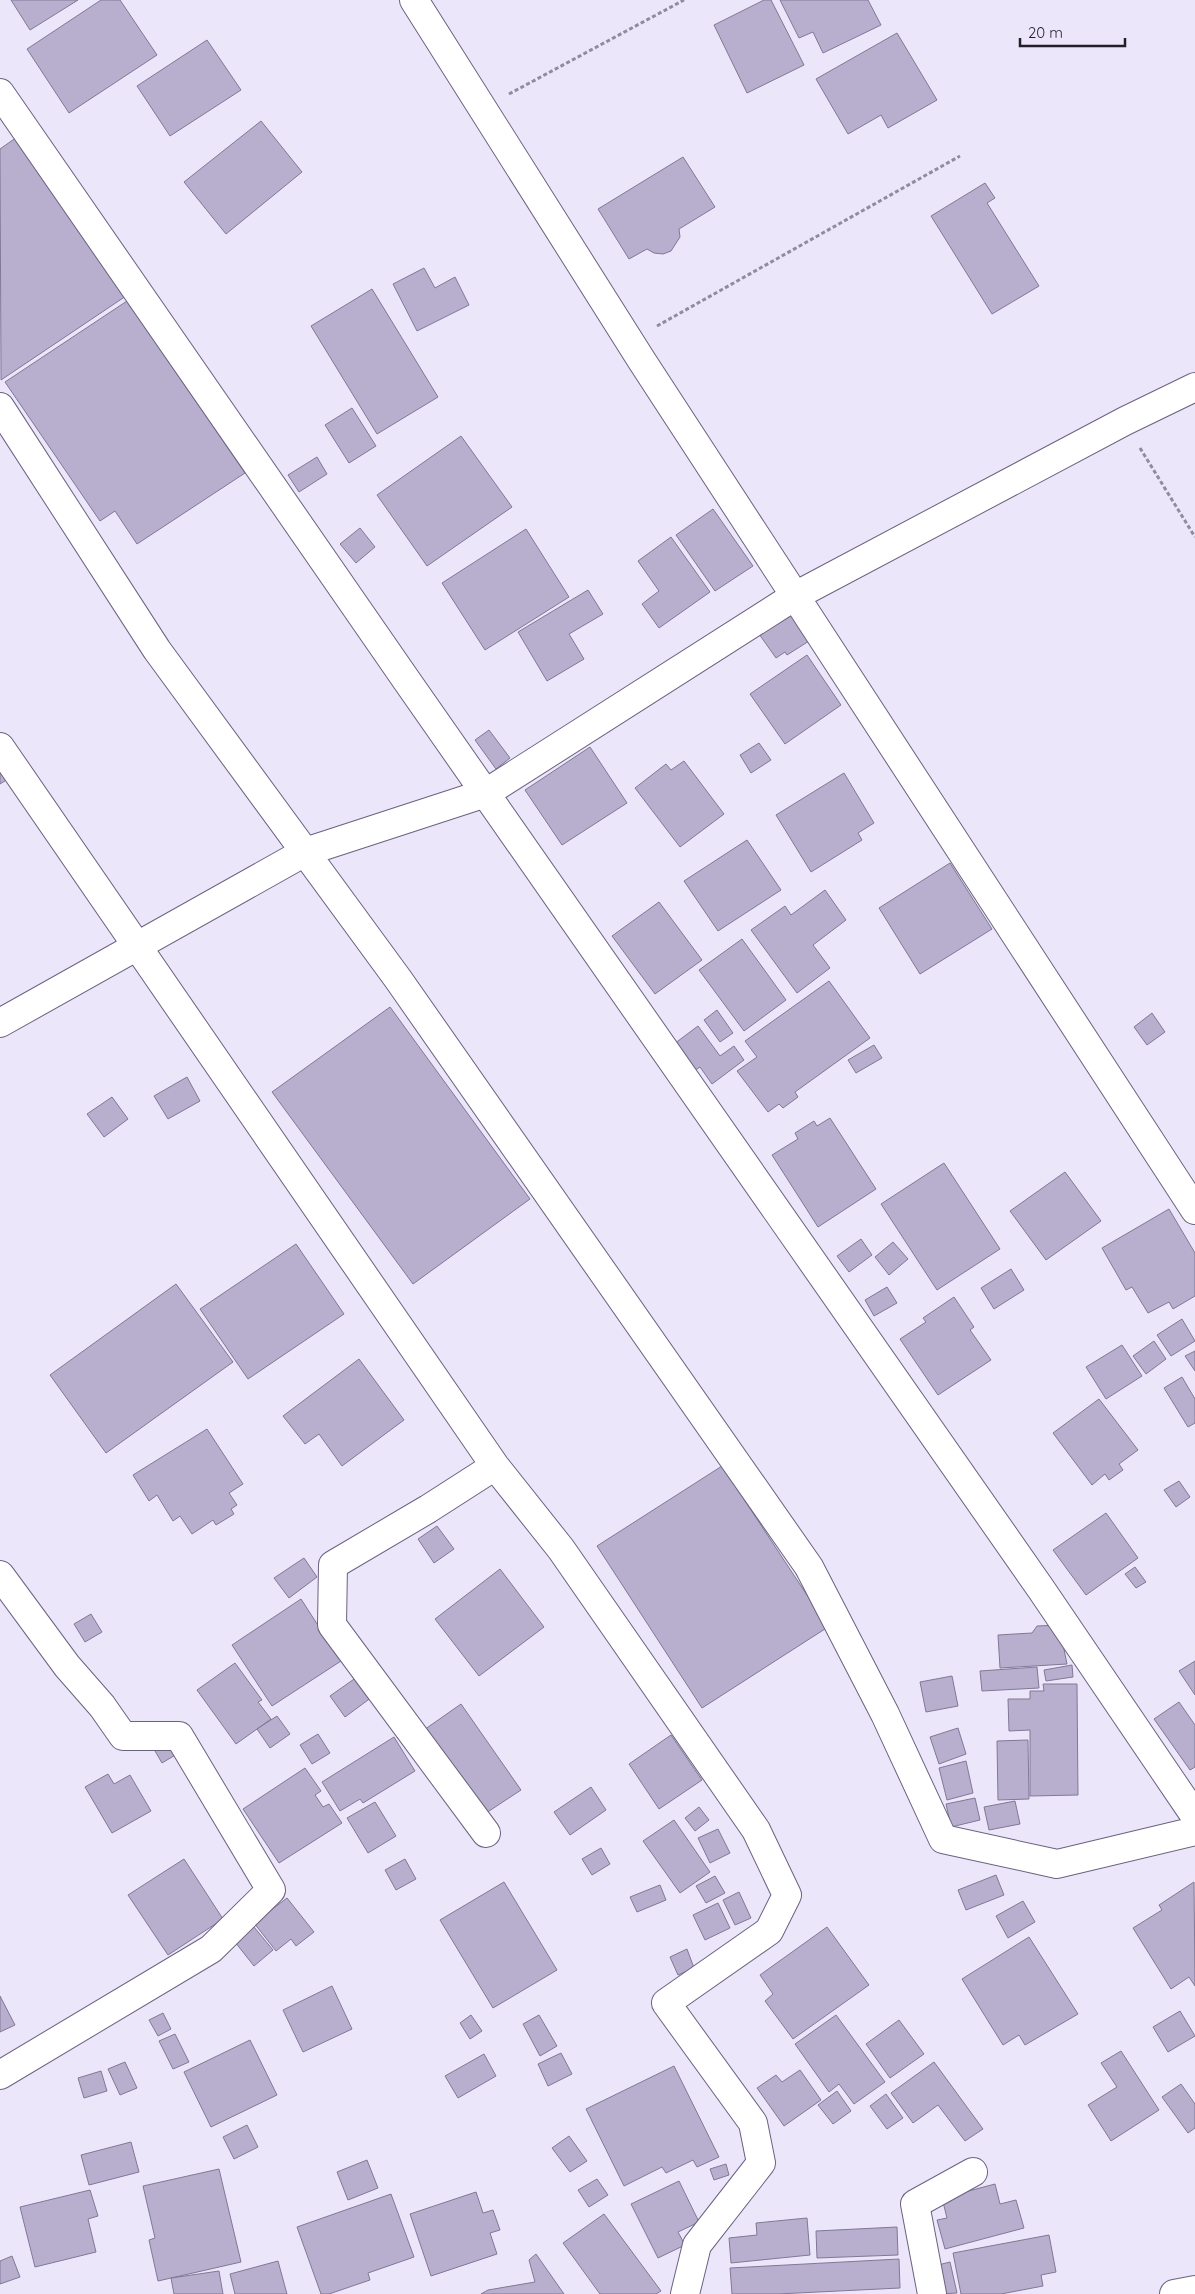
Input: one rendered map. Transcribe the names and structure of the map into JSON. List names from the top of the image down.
{
  "scale_bar": "20 m"
}
